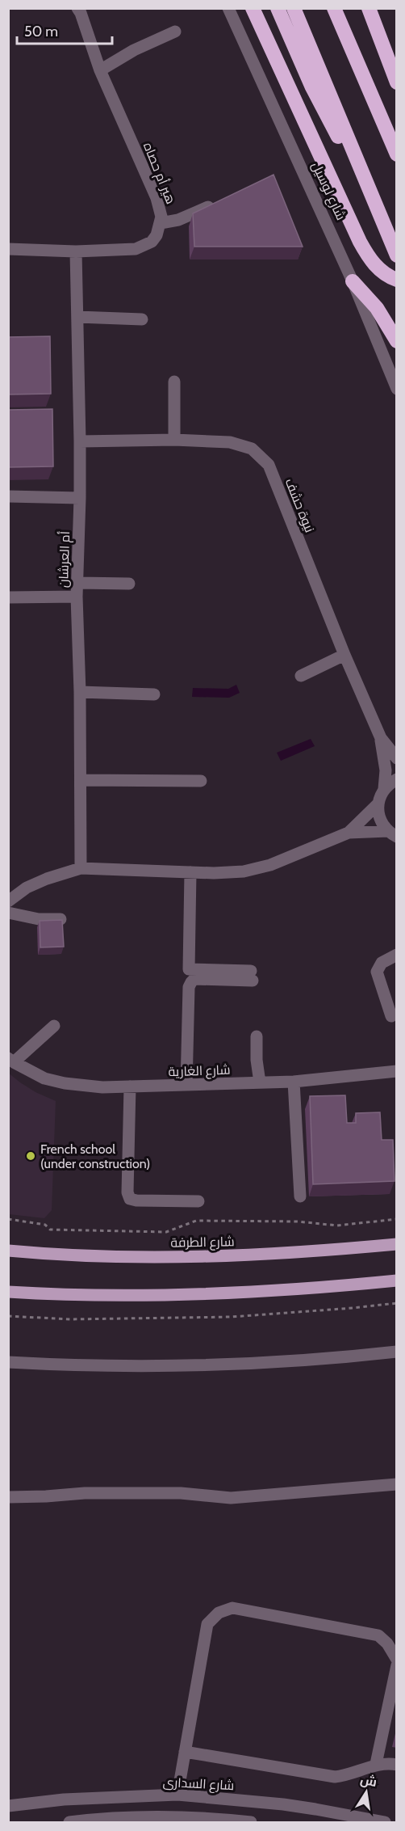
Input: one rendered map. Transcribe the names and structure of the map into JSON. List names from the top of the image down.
{
  "streets": {
    "main road": ["شارع الطرفة"],
    "street": [
      "هير أم حصاه",
      "شارع لوسيل",
      "نيوة حشف",
      "أم العرشان",
      "شارع الغارية",
      "شارع السدارى"
    ]
  },
  "crossings": [
    ["هير أم حصاه", "أم العرشان"],
    ["نيوة حشف", "أم العرشان"]
  ],
  "places": ["French school (under construction)"],
  "scale_bar": "50 m",
  "north": "top"
}
